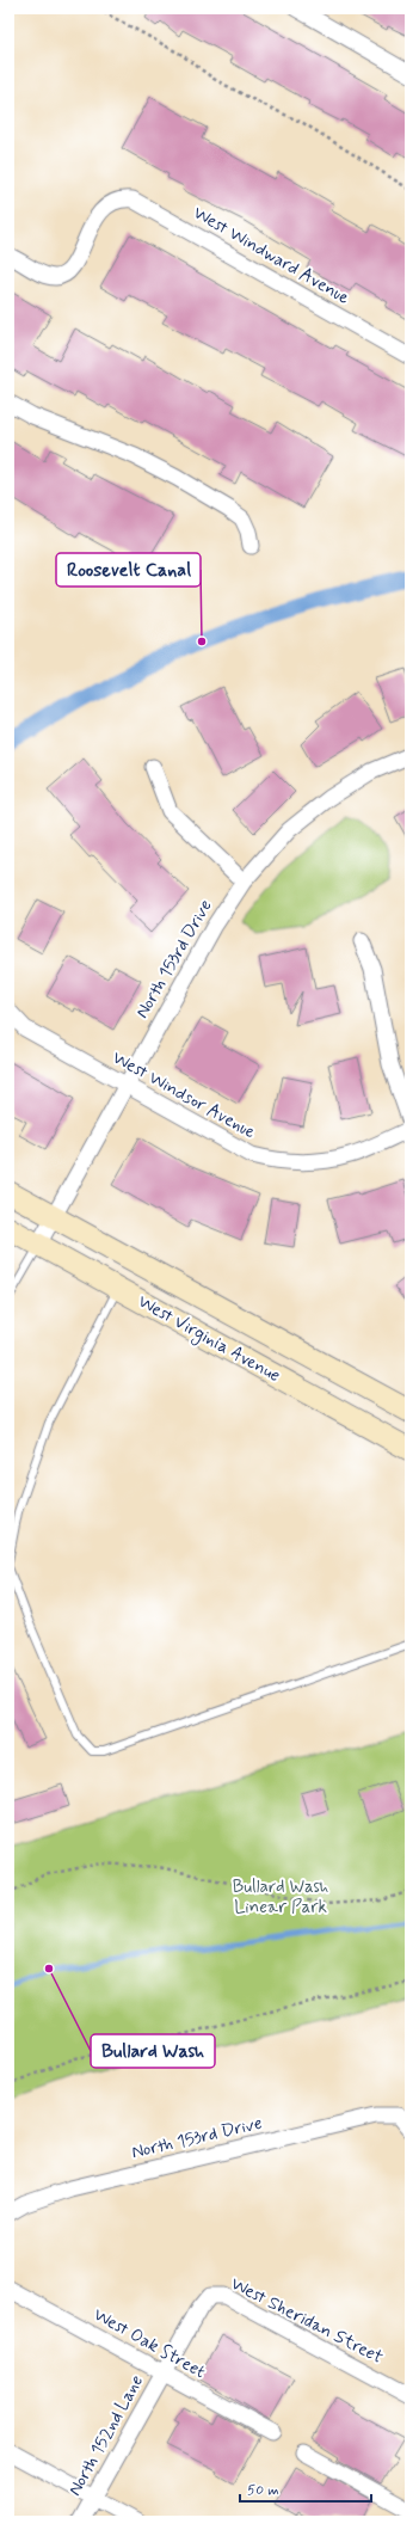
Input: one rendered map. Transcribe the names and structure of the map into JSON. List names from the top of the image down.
{
  "streets": {
    "main road": ["West Virginia Avenue"],
    "street": [
      "West Windward Avenue",
      "North 153rd Drive",
      "West Windsor Avenue",
      "West Sheridan Street",
      "West Oak Street",
      "North 152nd Lane"
    ]
  },
  "crossings": [
    ["North 153rd Drive", "West Windsor Avenue"],
    ["North 153rd Drive", "West Virginia Avenue"],
    ["West Sheridan Street", "North 152nd Lane"],
    ["West Oak Street", "North 152nd Lane"]
  ],
  "parks": ["Bullard Wash Linear Park"],
  "places": ["Roosevelt Canal", "Bullard Wash"],
  "scale_bar": "50 m"
}
